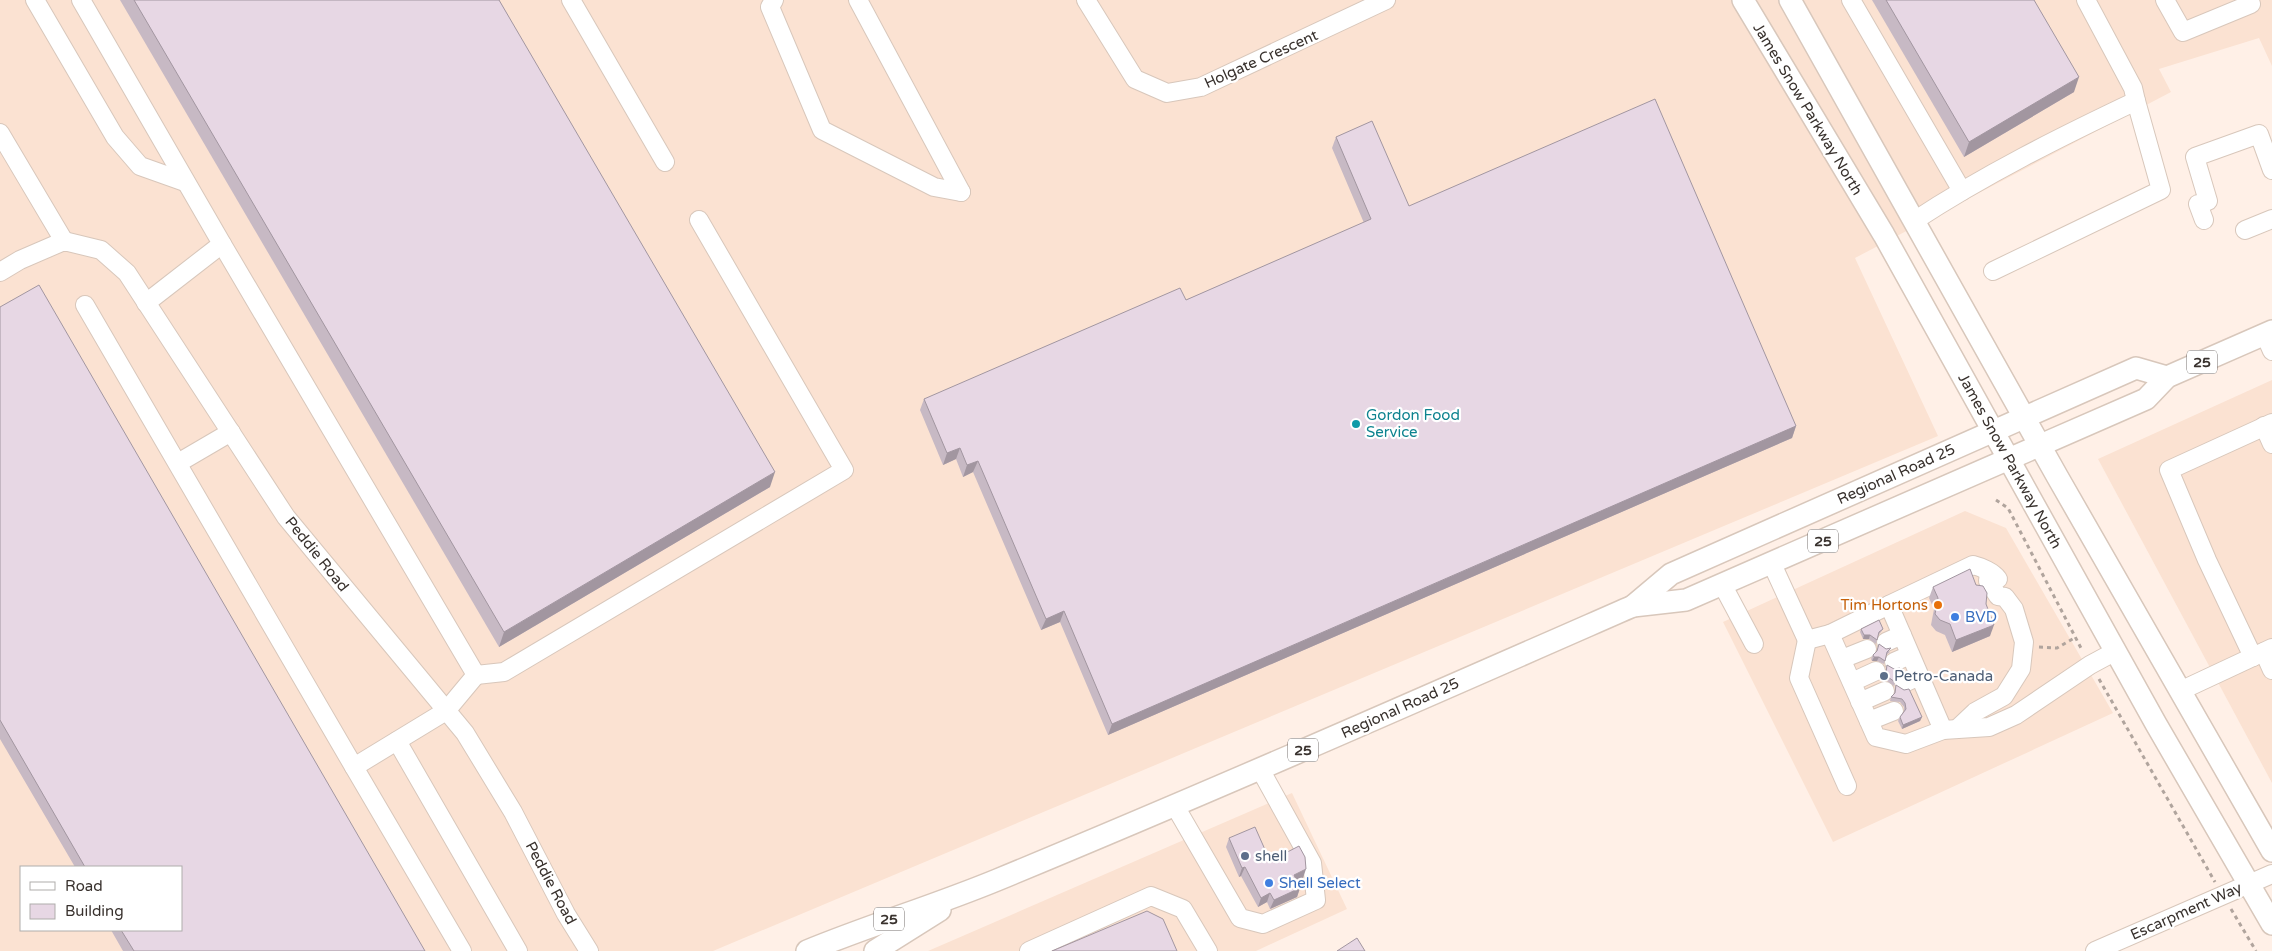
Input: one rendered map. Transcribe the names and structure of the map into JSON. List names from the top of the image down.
{
  "streets": {
    "main road": ["James Snow Parkway North", "25", "Regional Road 25"],
    "street": ["Holgate Crescent", "Peddie Road", "Escarpment Way"]
  },
  "crossings": [
    ["James Snow Parkway North", "Regional Road 25"],
    ["James Snow Parkway North", "Escarpment Way"]
  ],
  "places": [
    "Gordon Food Service",
    "Tim Hortons",
    "BVD",
    "Petro-Canada",
    "shell",
    "Shell Select"
  ],
  "legend": ["Road", "Building"]
}
